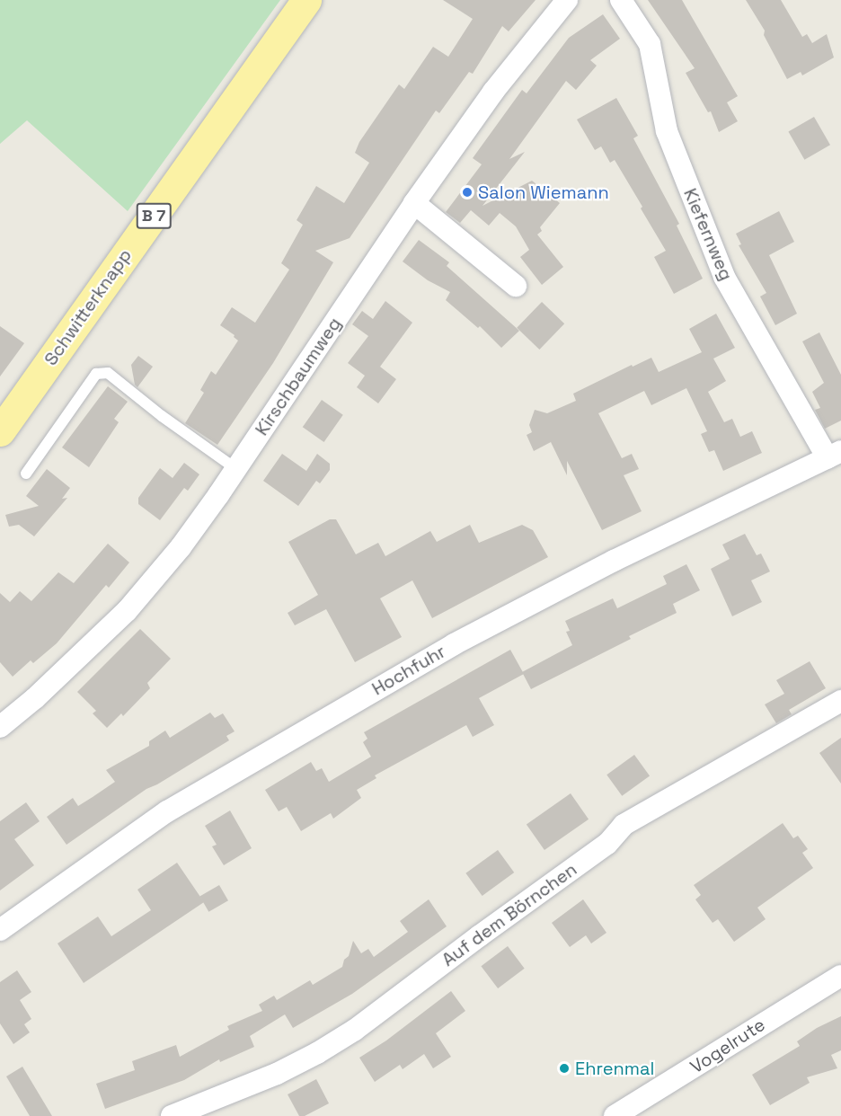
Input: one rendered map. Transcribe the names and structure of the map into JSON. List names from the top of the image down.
{
  "streets": {
    "main road": ["B 7", "Schwitterknapp"],
    "street": [
      "Kiefernweg",
      "Kirschbaumweg",
      "Hochfuhr",
      "Auf dem Börnchen",
      "Vogelrute"
    ]
  },
  "crossings": [
    ["Kiefernweg", "Hochfuhr"]
  ],
  "places": ["Salon Wiemann", "Ehrenmal"]
}
